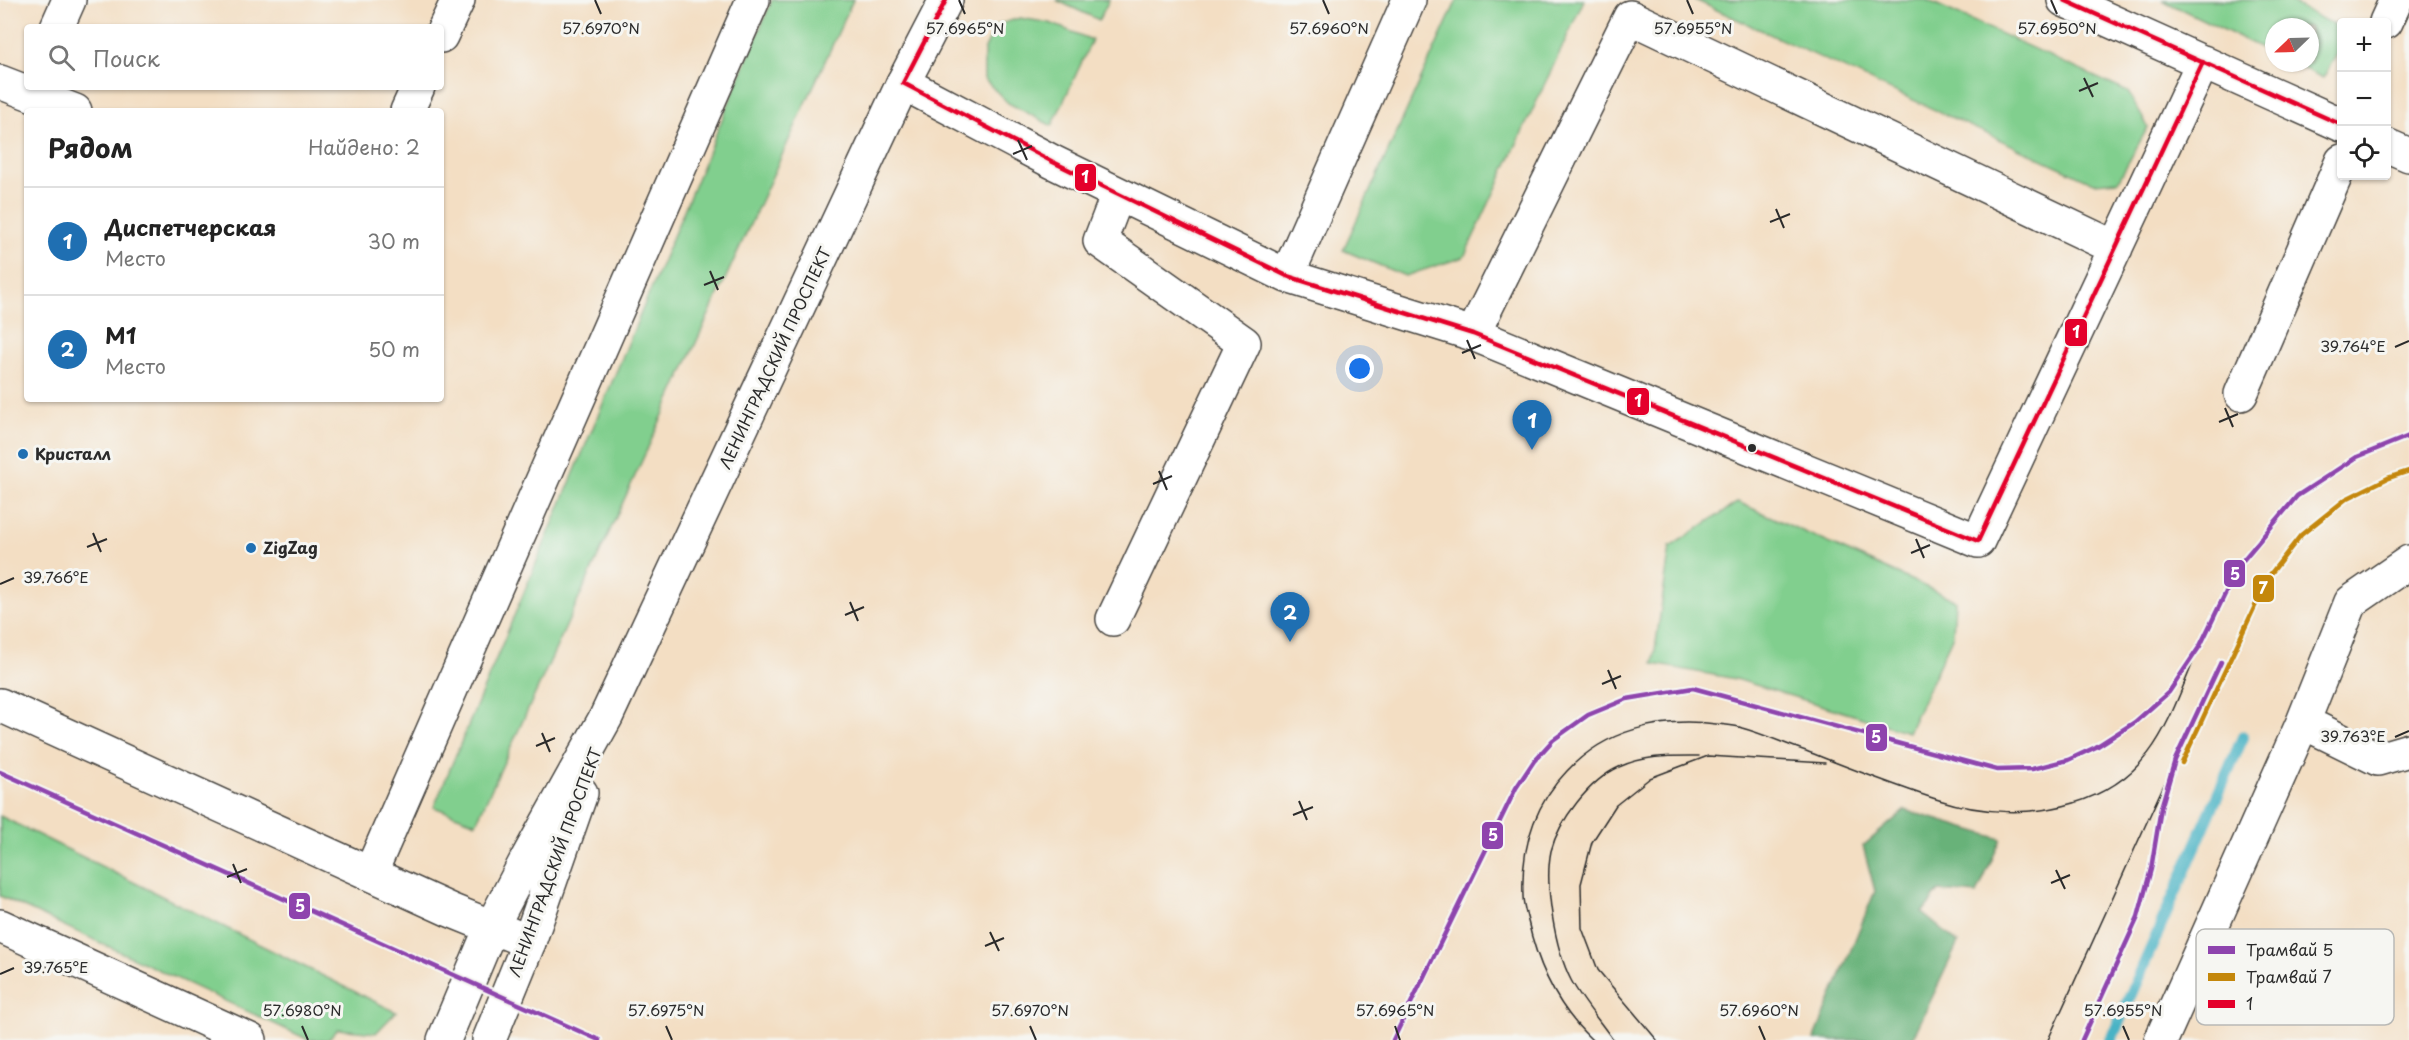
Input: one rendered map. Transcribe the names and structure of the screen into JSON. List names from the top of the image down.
{
  "streets": {
    "street": ["ЛЕНИНГРАДСКИЙ ПРОСПЕКТ"]
  },
  "places": ["Кристалл", "ZigZag"],
  "lines": ["transit line 1", "tram line 5", "tram line 7"],
  "legend": ["Трамвай 5", "Трамвай 7", "1"],
  "north": "bottom left",
  "page": {
    "map_buttons": ["+", "−"],
    "search": "Поиск",
    "heading": ["Рядом", "Найдено: 2"],
    "list": [
      {
        "mark": "1",
        "name": "Диспетчерская",
        "note": "Место",
        "value": "30 m"
      },
      {
        "mark": "2",
        "name": "М1",
        "note": "Место",
        "value": "50 m"
      }
    ],
    "pins": ["1", "2"]
  },
  "coordinates": [
    "57.6970°N",
    "57.6965°N",
    "57.6960°N",
    "57.6955°N",
    "57.6950°N",
    "39.764°E",
    "39.766°E",
    "39.763°E",
    "39.765°E",
    "57.6980°N",
    "57.6975°N"
  ]
}
